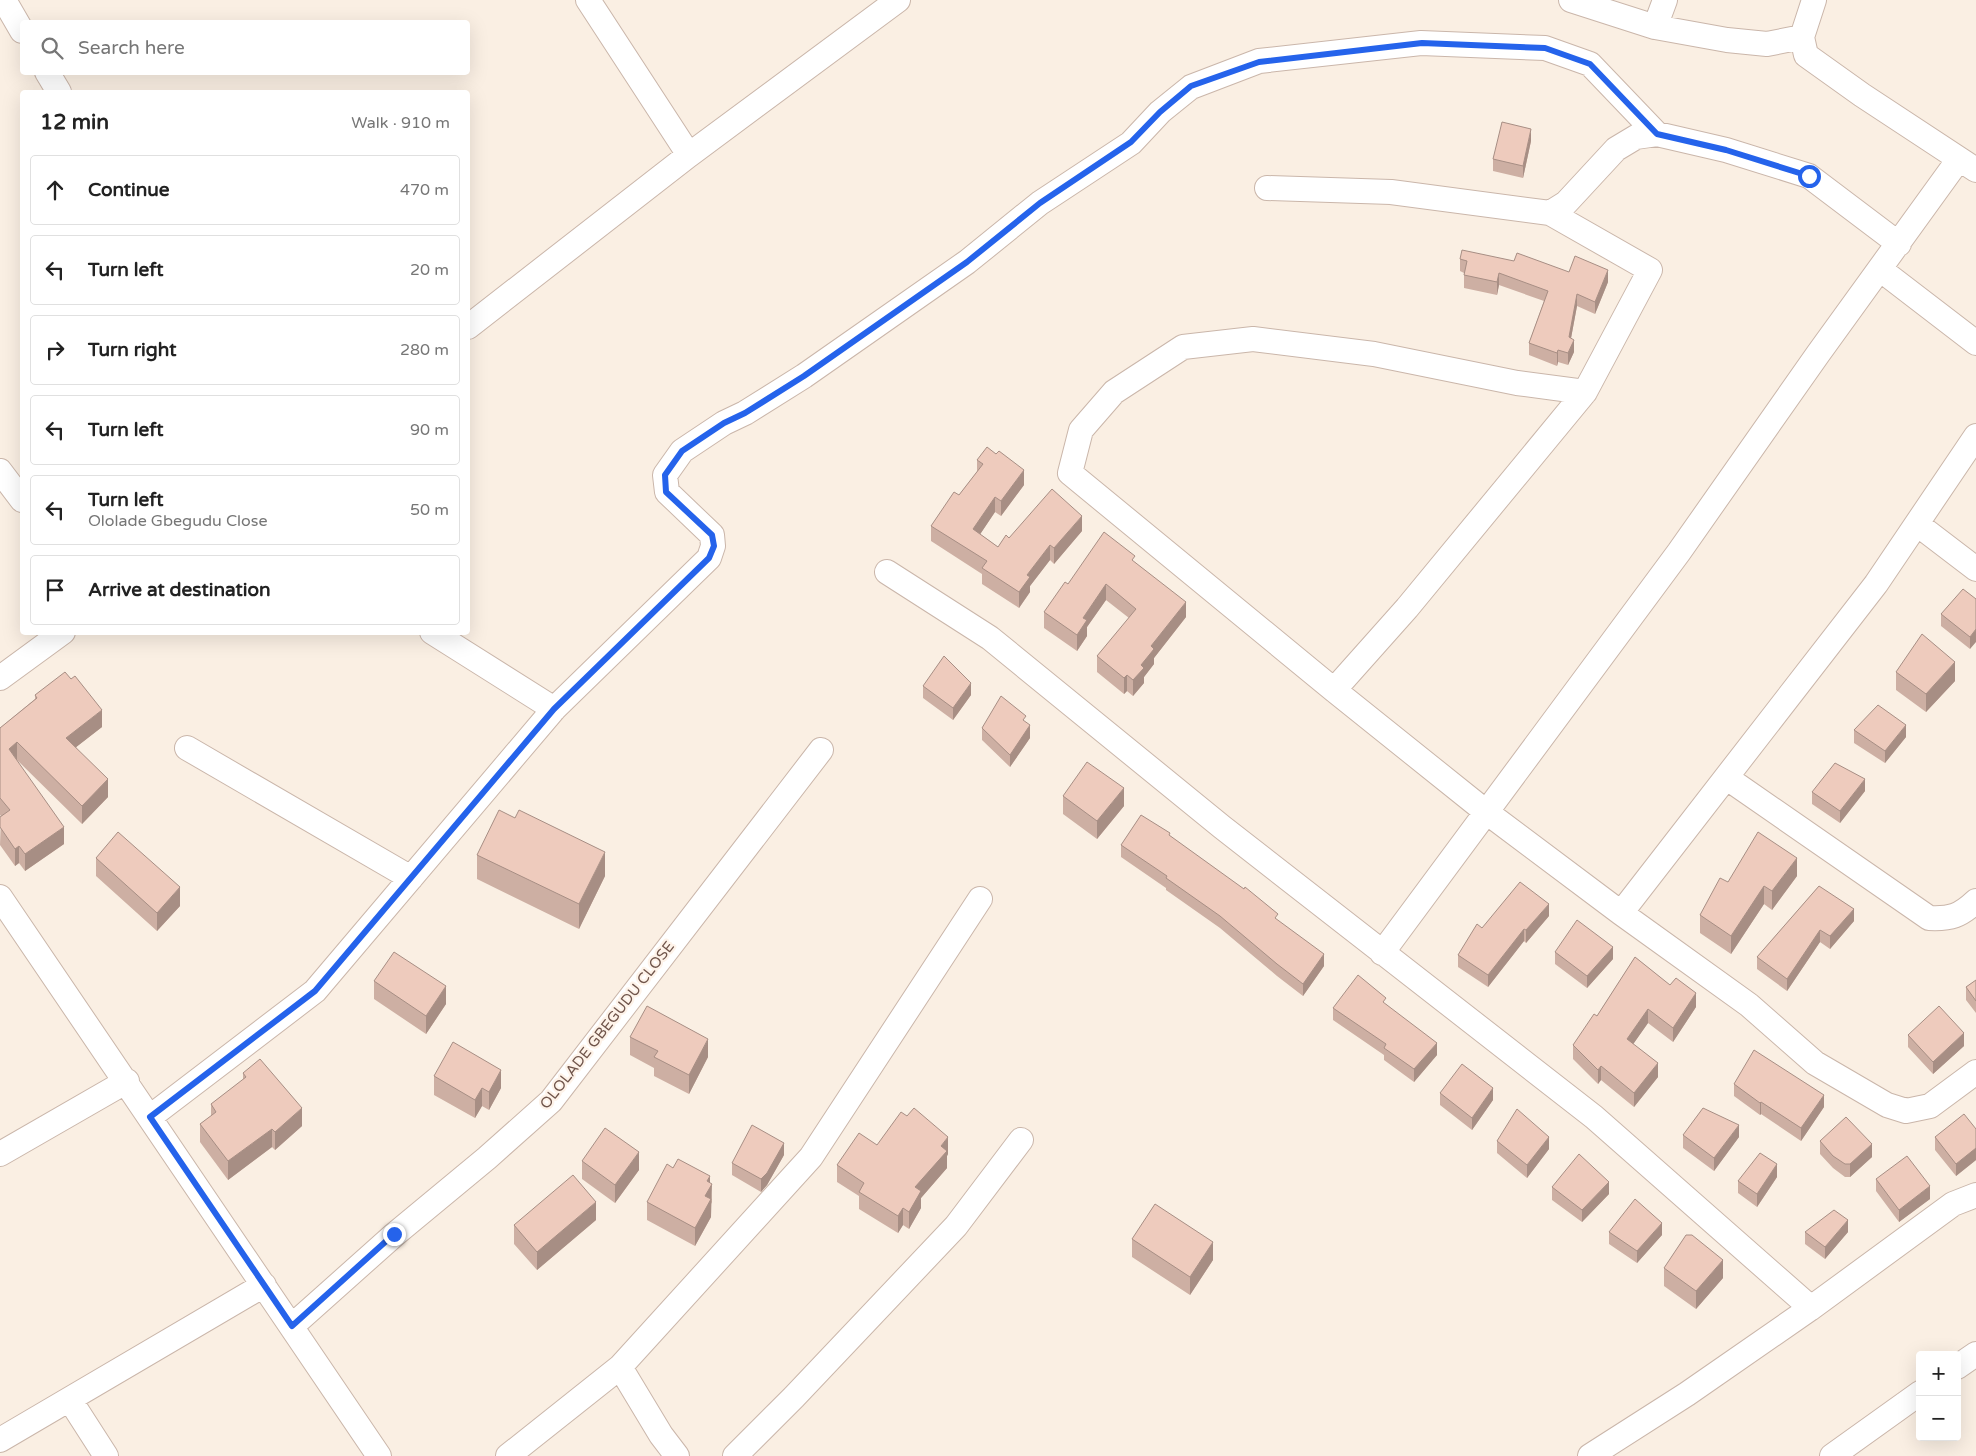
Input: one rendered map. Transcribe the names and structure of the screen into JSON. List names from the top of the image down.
{
  "streets": {
    "street": ["OLOLADE GBEGUDU CLOSE"]
  },
  "page": {
    "search": "Search here",
    "heading": ["12 min", "Walk · 910 m"],
    "list": [
      ["Continue", "470 m"],
      ["Turn left", "20 m"],
      ["Turn right", "280 m"],
      ["Turn left", "90 m"],
      ["Turn left", "Ololade Gbegudu Close", "50 m"],
      "Arrive at destination"
    ],
    "map_buttons": ["+", "−"]
  }
}
